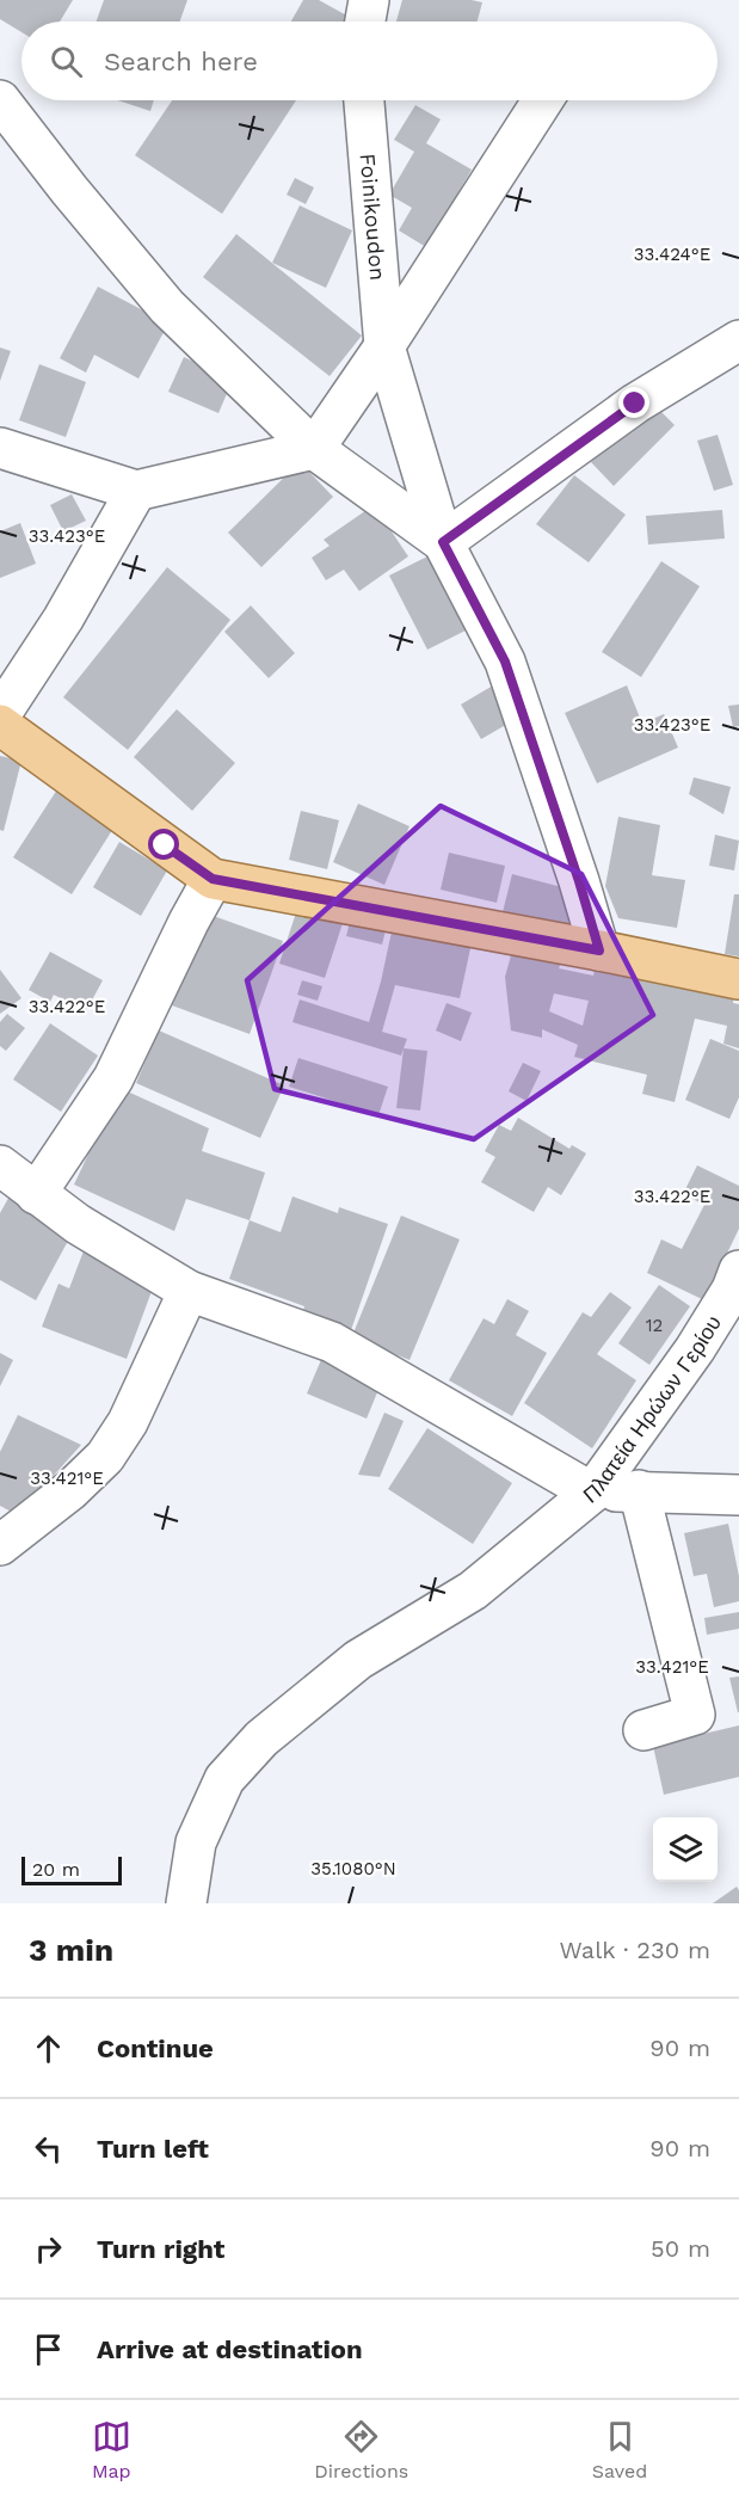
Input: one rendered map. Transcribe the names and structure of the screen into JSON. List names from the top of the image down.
{
  "streets": {
    "street": ["Foinikoudon", "Πλατεία Ηρώων Γερίου"]
  },
  "house_numbers": ["12"],
  "scale_bar": "20 m",
  "page": {
    "search": "Search here",
    "scale": "20 m",
    "heading": ["3 min", "Walk · 230 m"],
    "list": [
      ["Continue", "90 m"],
      ["Turn left", "90 m"],
      ["Turn right", "50 m"],
      "Arrive at destination"
    ],
    "nav": ["Map", "Directions", "Saved"]
  },
  "coordinates": [
    "33.424°E",
    "33.423°E",
    "33.422°E",
    "33.421°E",
    "35.1080°N"
  ]
}
